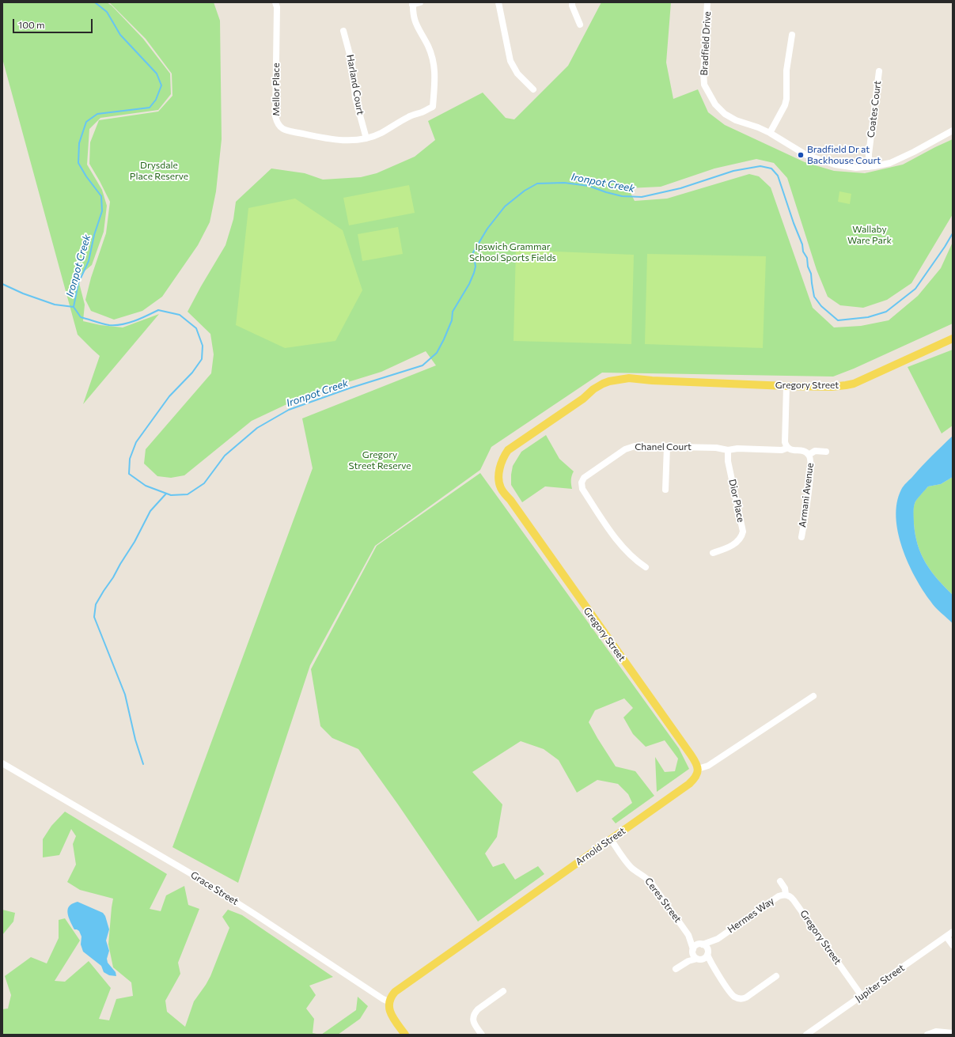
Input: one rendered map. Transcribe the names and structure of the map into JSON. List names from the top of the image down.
{
  "streets": {
    "main road": ["Gregory Street", "Arnold Street"],
    "street": [
      "Bradfield Drive",
      "Harland Court",
      "Mellor Place",
      "Coates Court",
      "Chanel Court",
      "Armani Avenue",
      "Dior Place",
      "Grace Street",
      "Ceres Street",
      "Hermes Way",
      "Jupiter Street"
    ]
  },
  "crossings": [
    ["Bradfield Drive", "Coates Court"],
    ["Harland Court", "Mellor Place"],
    ["Gregory Street", "Arnold Street"],
    ["Gregory Street", "Hermes Way"],
    ["Gregory Street", "Jupiter Street"],
    ["Chanel Court", "Armani Avenue"],
    ["Chanel Court", "Dior Place"],
    ["Arnold Street", "Grace Street"],
    ["Arnold Street", "Ceres Street"],
    ["Ceres Street", "Hermes Way"]
  ],
  "water": ["Ironpot Creek"],
  "parks": [
    "Drysdale Place Reserve",
    "Wallaby Ware Park",
    "Ipswich Grammar School Sports Fields",
    "Gregory Street Reserve"
  ],
  "places": ["Bradfield Dr at Backhouse Court"],
  "scale_bar": "100 m"
}
